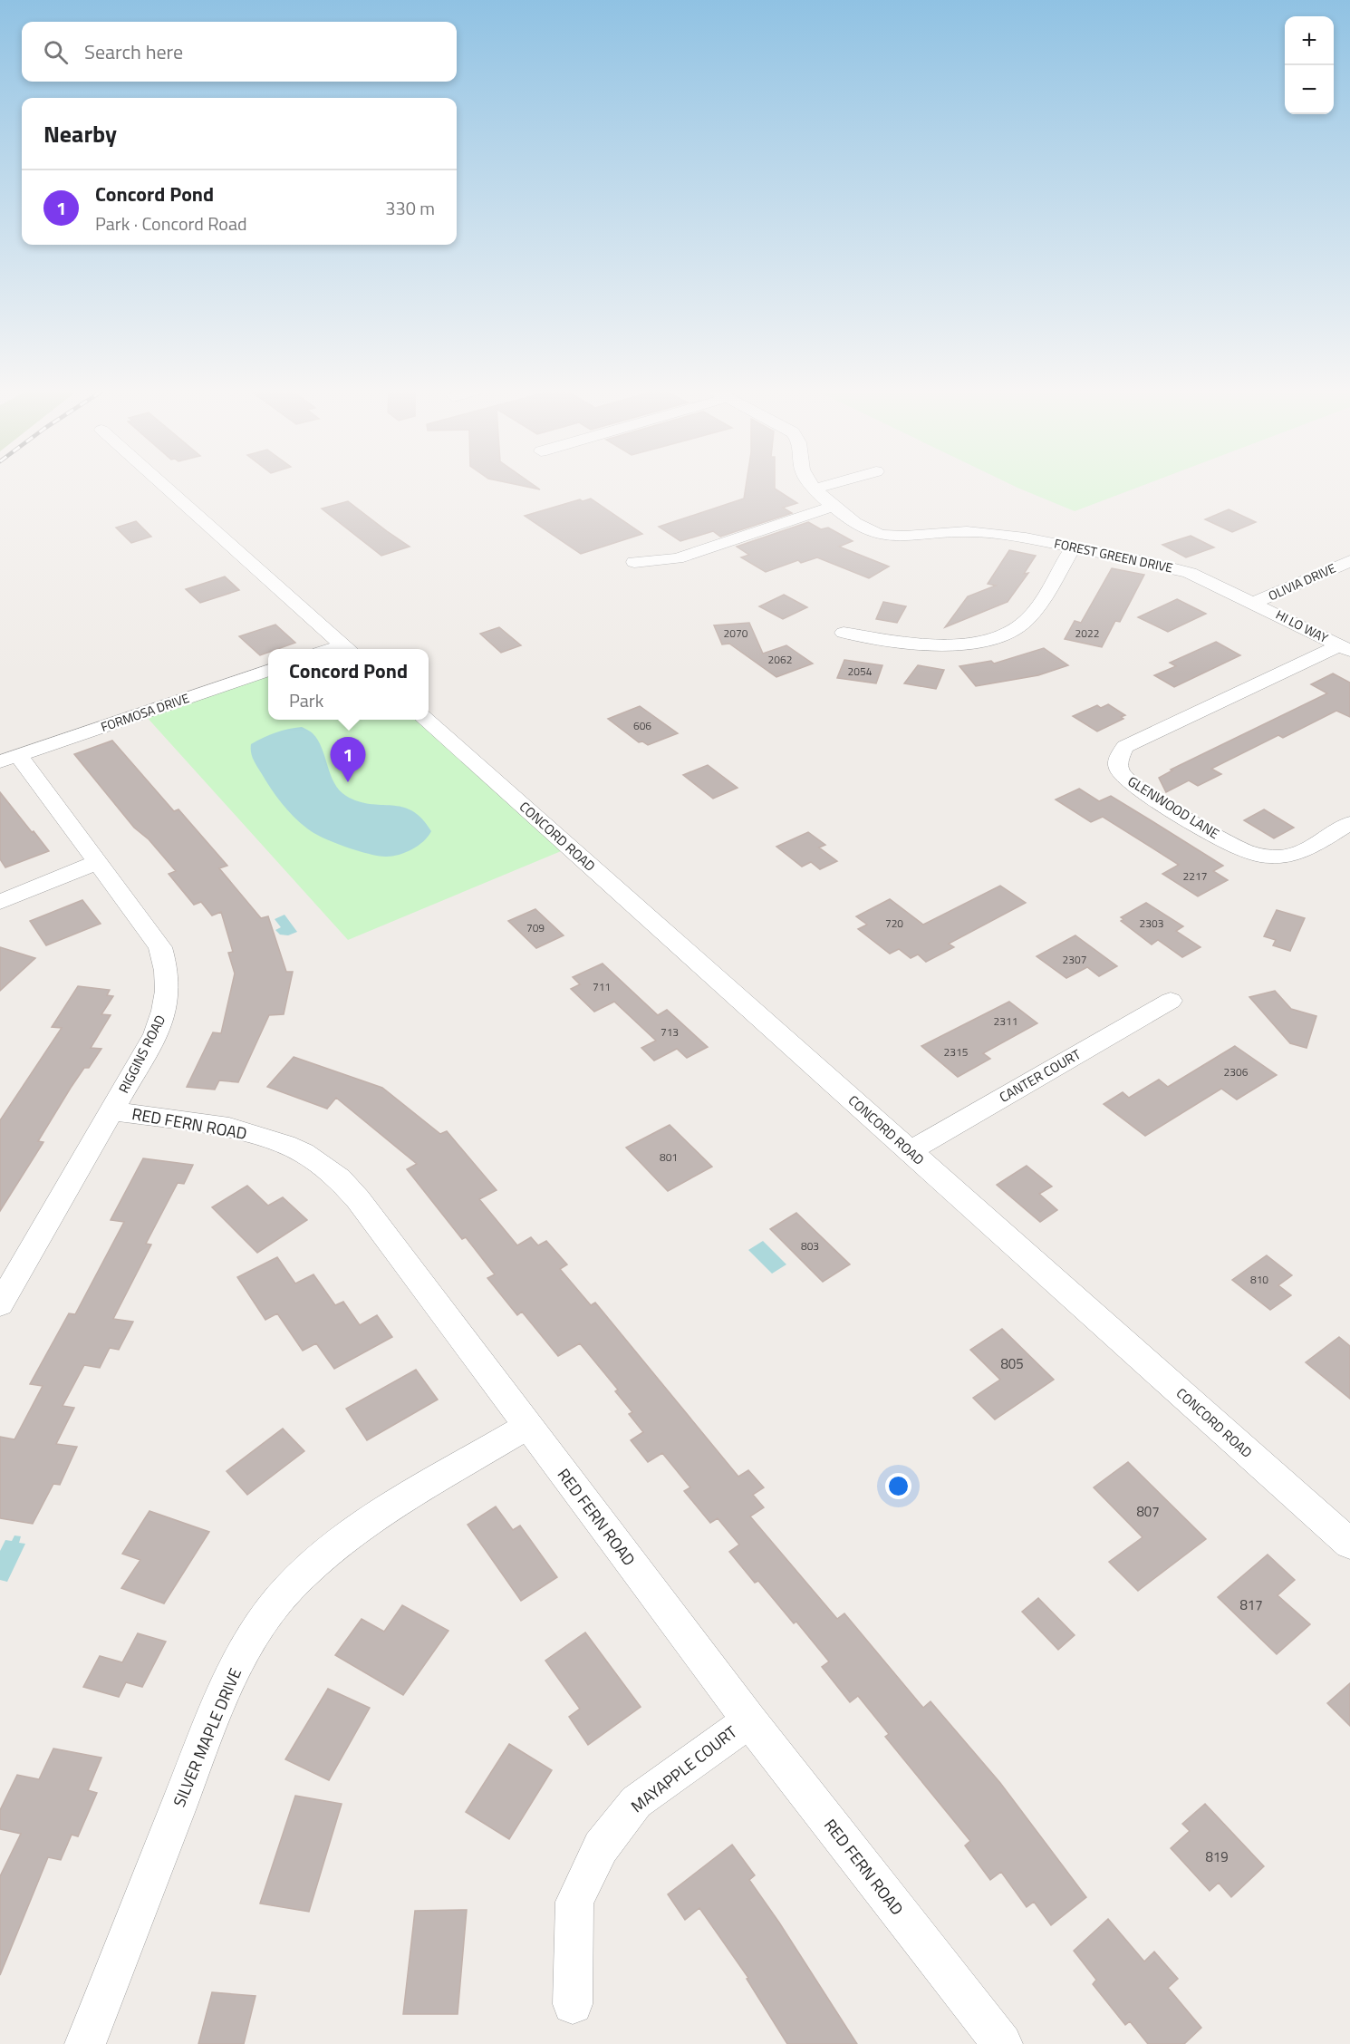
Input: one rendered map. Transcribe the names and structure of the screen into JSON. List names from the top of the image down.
{
  "streets": {
    "street": [
      "FOREST GREEN DRIVE",
      "OLIVIA DRIVE",
      "HI LO WAY",
      "FORMOSA DRIVE",
      "GLENWOOD LANE",
      "CONCORD ROAD",
      "RIGGINS ROAD",
      "CANTER COURT",
      "RED FERN ROAD",
      "SILVER MAPLE DRIVE",
      "MAYAPPLE COURT"
    ]
  },
  "crossings": [
    ["FOREST GREEN DRIVE", "OLIVIA DRIVE"],
    ["FOREST GREEN DRIVE", "HI LO WAY"],
    ["OLIVIA DRIVE", "HI LO WAY"],
    ["HI LO WAY", "GLENWOOD LANE"],
    ["FORMOSA DRIVE", "RIGGINS ROAD"],
    ["CONCORD ROAD", "CANTER COURT"],
    ["RIGGINS ROAD", "RED FERN ROAD"],
    ["RED FERN ROAD", "SILVER MAPLE DRIVE"],
    ["RED FERN ROAD", "MAYAPPLE COURT"]
  ],
  "house_numbers": [
    "2070",
    "2022",
    "2062",
    "2054",
    "606",
    "2217",
    "720",
    "2303",
    "709",
    "2307",
    "711",
    "2311",
    "713",
    "2315",
    "2306",
    "801",
    "803",
    "810",
    "805",
    "807",
    "817",
    "819"
  ],
  "page": {
    "map_buttons": ["+", "−"],
    "search": "Search here",
    "heading": "Nearby",
    "list": [
      {
        "mark": "1",
        "name": "Concord Pond",
        "note": "Park · Concord Road",
        "value": "330 m"
      }
    ],
    "popup": ["Concord Pond", "Park"],
    "pins": "1"
  }
}
